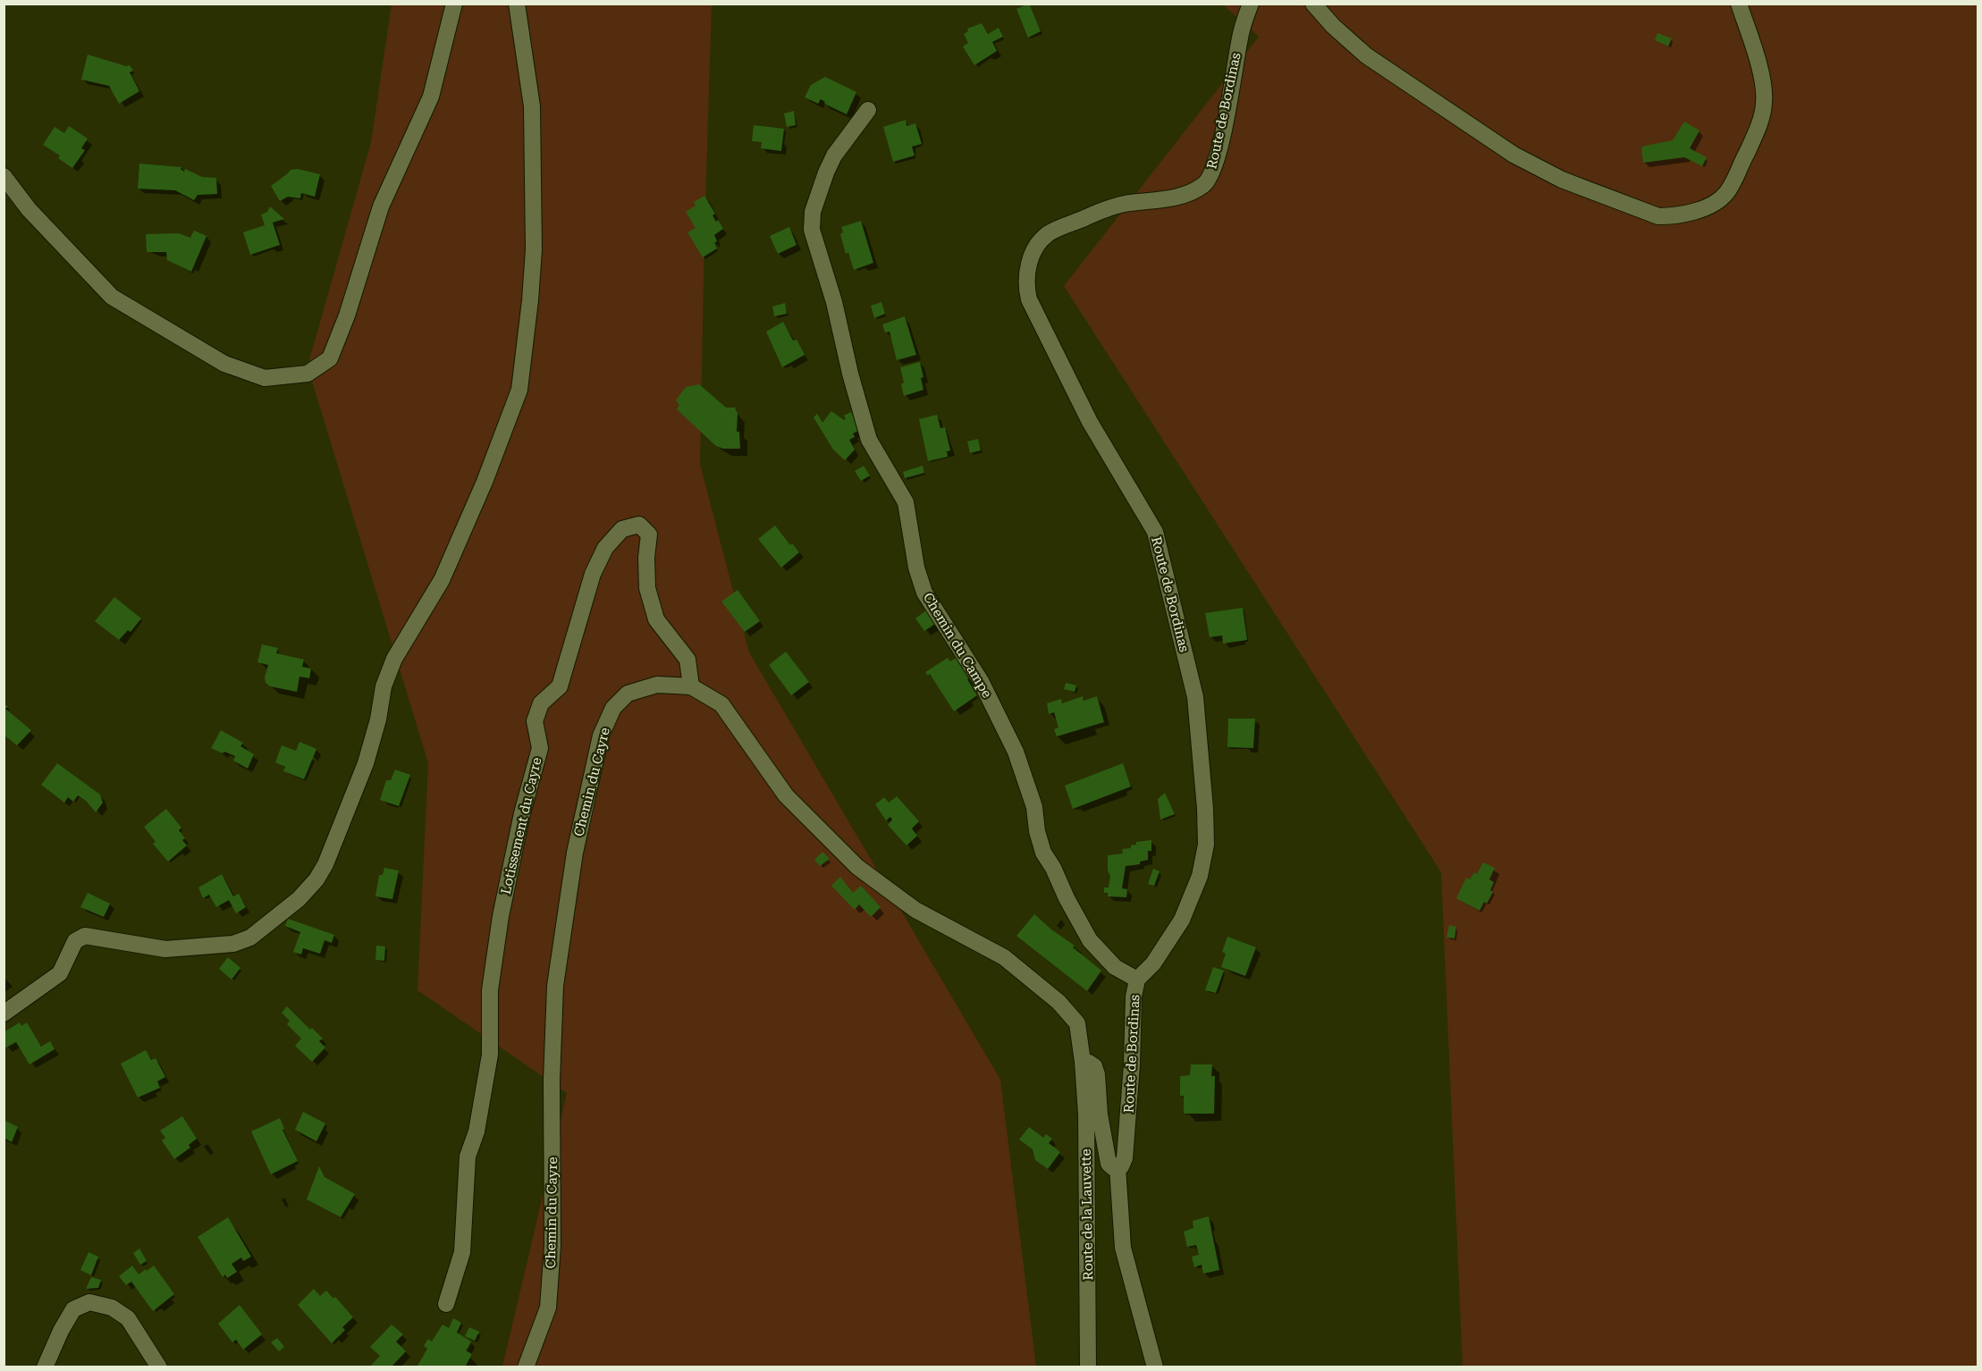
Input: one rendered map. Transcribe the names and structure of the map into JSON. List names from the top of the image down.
{
  "streets": {
    "street": [
      "Route de Bordinas",
      "Chemin du Campe",
      "Chemin du Cayre",
      "Lotissement du Cayre",
      "Route de la Lauvette"
    ]
  },
  "crossings": [
    ["Route de Bordinas", "Chemin du Campe"],
    ["Chemin du Cayre", "Lotissement du Cayre"],
    ["Chemin du Cayre", "Route de la Lauvette"]
  ]
}
